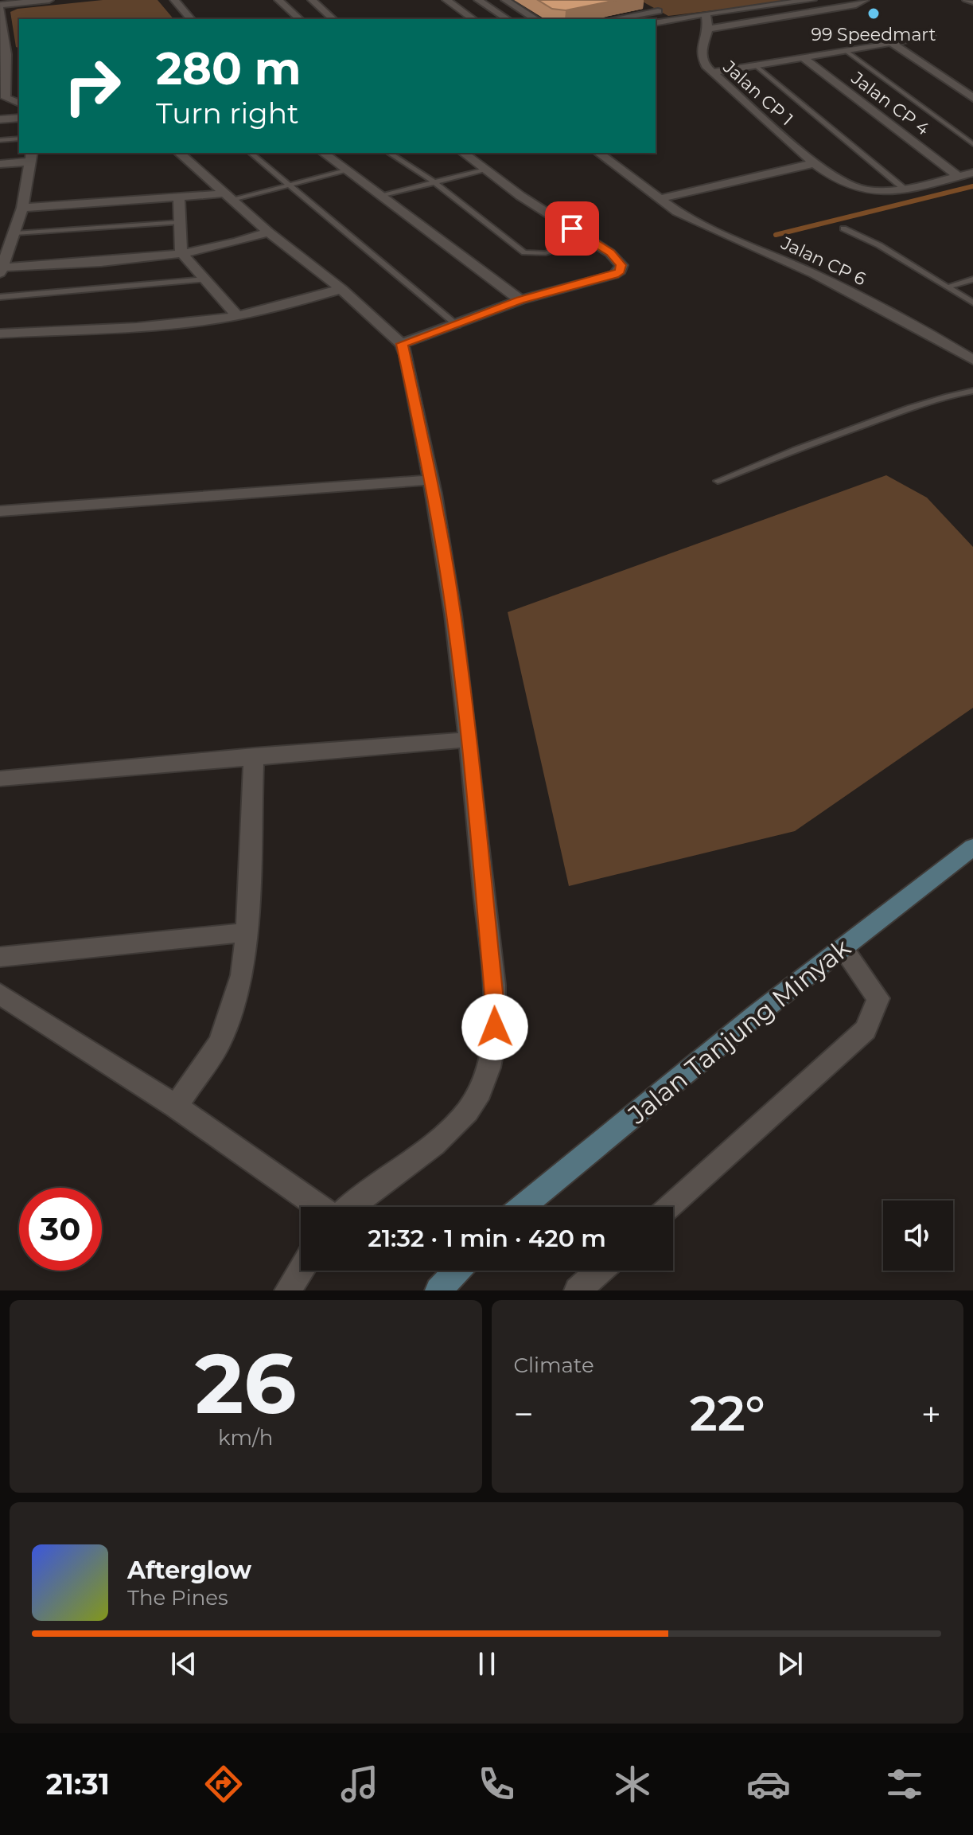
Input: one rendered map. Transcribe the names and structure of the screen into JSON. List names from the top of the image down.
{
  "streets": {
    "main road": ["Jalan Tanjung Minyak"],
    "street": ["Jalan CP 1", "Jalan CP 4", "Jalan CP 6"]
  },
  "crossings": [
    ["Jalan CP 1", "Jalan CP 4"]
  ],
  "places": ["99 Speedmart"],
  "page": {
    "turn": ["280 m", "Turn right"],
    "limit": "30",
    "trip": "21:32 · 1 min · 420 m",
    "tile": [
      ["26", "km/h"],
      "Climate"
    ],
    "heat": ["−", "22°", "+"],
    "song": ["Afterglow", "The Pines"],
    "tabs": "21:31"
  }
}
